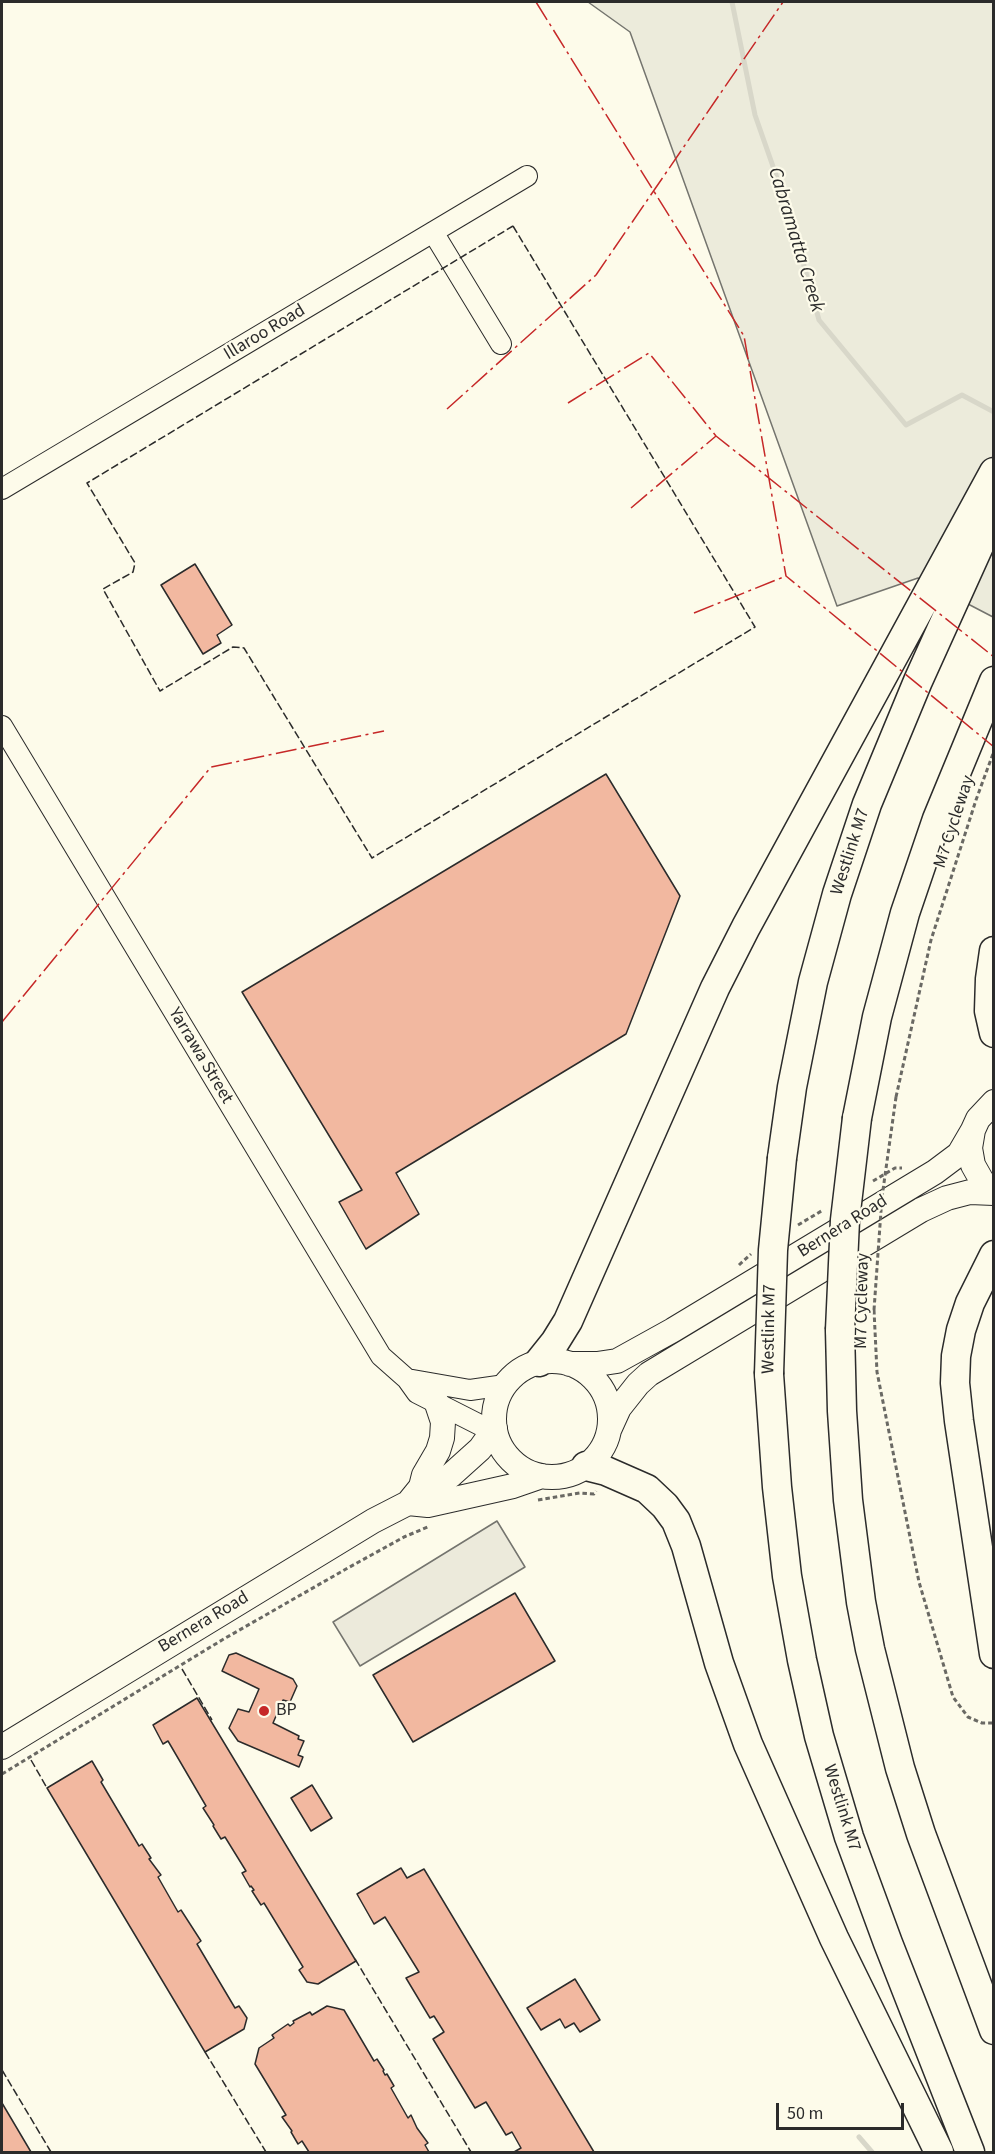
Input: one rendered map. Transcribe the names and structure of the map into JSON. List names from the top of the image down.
{
  "streets": {
    "highway": ["Westlink M7"],
    "main road": ["Bernera Road"],
    "street": ["Illaroo Road", "Yarrawa Street"],
    "path": ["M7 Cycleway"]
  },
  "crossings": [
    ["Yarrawa Street", "Bernera Road"]
  ],
  "water": ["Cabramatta Creek"],
  "places": ["BP"],
  "scale_bar": "50 m"
}
